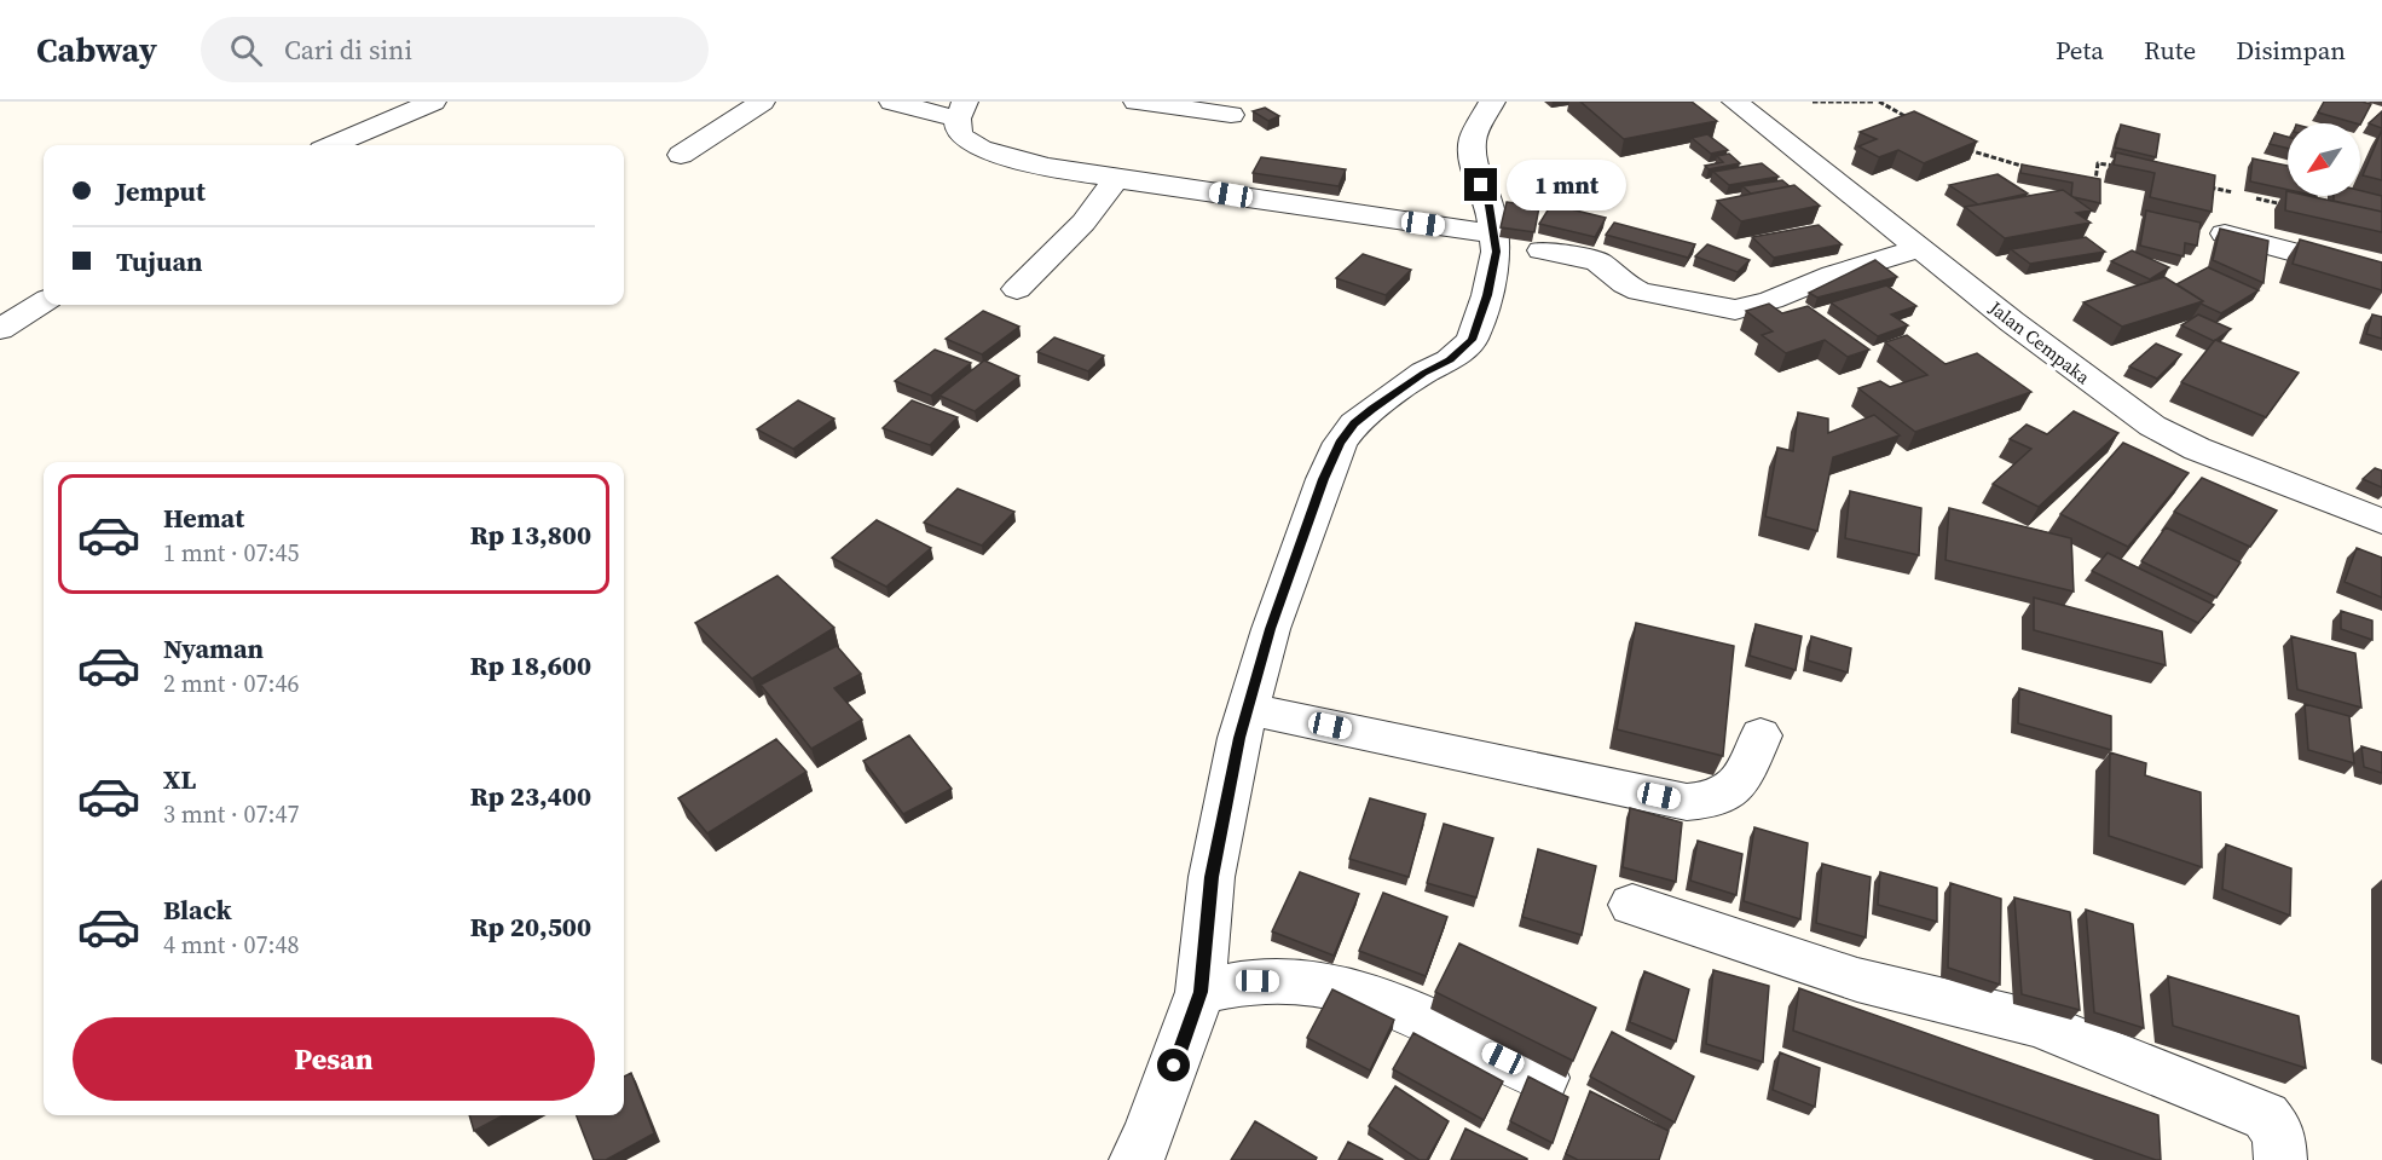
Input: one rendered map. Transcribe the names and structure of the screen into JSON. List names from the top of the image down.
{
  "streets": {
    "street": ["Jalan Cempaka"]
  },
  "north": "bottom left",
  "page": {
    "header": "Cabway",
    "search": "Cari di sini",
    "nav": ["Peta", "Rute", "Disimpan"],
    "banner": ["Jemput", "Tujuan"],
    "bubble": "1 mnt",
    "list": [
      {
        "name": "Hemat",
        "note": "1 mnt · 07:45",
        "value": "Rp 13,800"
      },
      {
        "name": "Nyaman",
        "note": "2 mnt · 07:46",
        "value": "Rp 18,600"
      },
      {
        "name": "XL",
        "note": "3 mnt · 07:47",
        "value": "Rp 23,400"
      },
      {
        "name": "Black",
        "note": "4 mnt · 07:48",
        "value": "Rp 20,500"
      }
    ],
    "buttons": "Pesan"
  }
}
